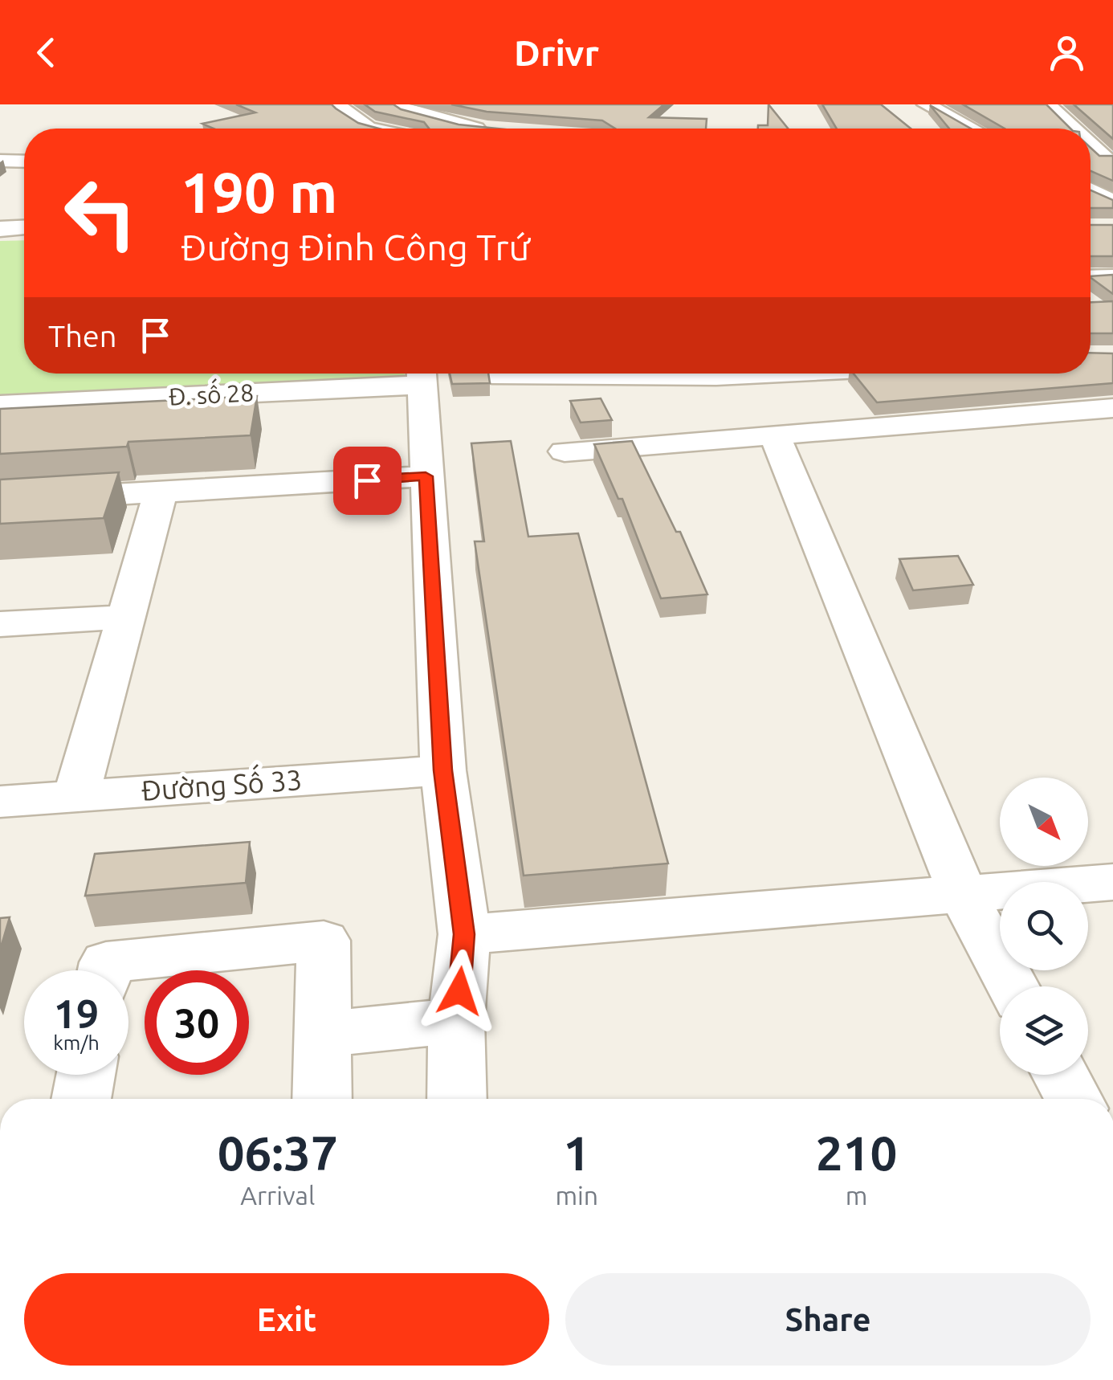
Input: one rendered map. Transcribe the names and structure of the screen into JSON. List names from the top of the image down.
{
  "streets": {
    "street": ["Đ. số 28", "Đường Số 33"]
  },
  "north": "bottom right",
  "page": {
    "header": "Drivr",
    "turn": ["190 m", "Đường Đinh Công Trứ"],
    "then": "Then",
    "speed": "19 km/h",
    "limit": "30",
    "eta": [
      "06:37",
      "Arrival",
      "1",
      "min",
      "210",
      "m"
    ],
    "buttons": ["Exit", "Share"]
  }
}
